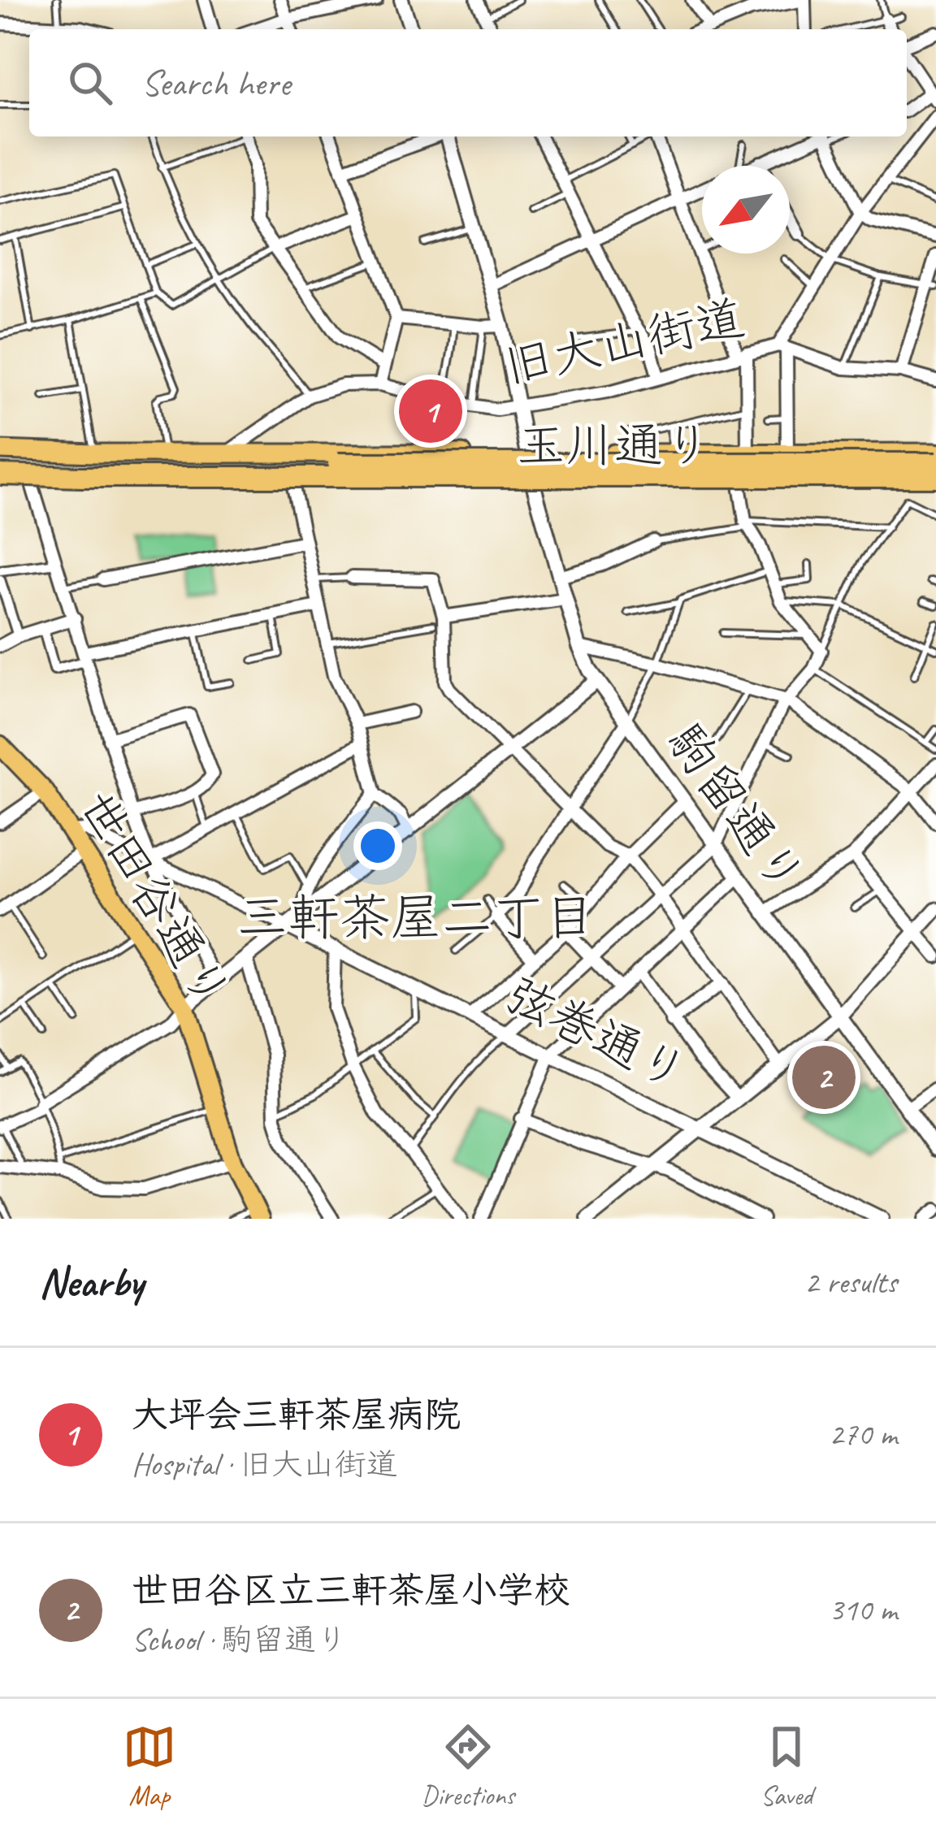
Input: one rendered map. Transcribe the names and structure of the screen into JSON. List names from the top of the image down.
{
  "streets": {
    "main road": ["玉川通り", "世田谷通り"],
    "street": ["旧大山街道", "駒留通り", "弦巻通り"]
  },
  "crossings": [
    ["旧大山街道", "玉川通り"],
    ["旧大山街道", "駒留通り"],
    ["玉川通り", "駒留通り"]
  ],
  "districts": ["三軒茶屋二丁目"],
  "north": "bottom left",
  "page": {
    "search": "Search here",
    "pins": ["1", "2"],
    "heading": ["Nearby", "2 results"],
    "list": [
      {
        "mark": "1",
        "name": "大坪会三軒茶屋病院",
        "note": "Hospital · 旧大山街道",
        "value": "270 m"
      },
      {
        "mark": "2",
        "name": "世田谷区立三軒茶屋小学校",
        "note": "School · 駒留通り",
        "value": "310 m"
      }
    ],
    "nav": ["Map", "Directions", "Saved"]
  }
}
